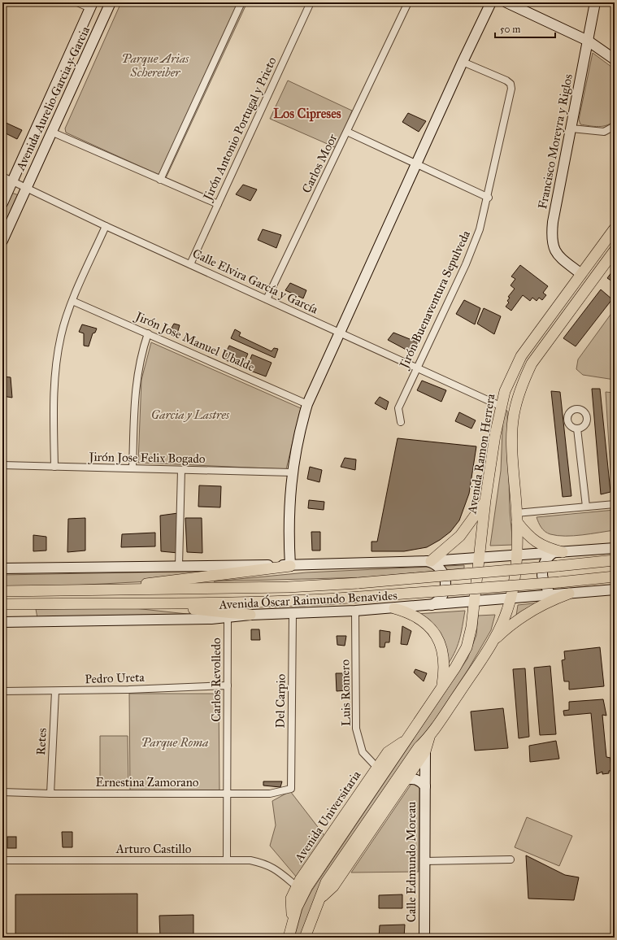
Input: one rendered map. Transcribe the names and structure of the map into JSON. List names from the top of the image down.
{
  "streets": {
    "main road": [
      "Avenida Aurelio Garcia y Garcia",
      "Francisco Moreyra y Riglos",
      "Avenida Ramon Herrera",
      "Avenida Óscar Raimundo Benavides",
      "Avenida Universitaria",
      "Calle Edmundo Moreau"
    ],
    "street": [
      "Jirón Antonio Portugal y Prieto",
      "Carlos Moor",
      "Calle Elvira García y García",
      "Jirón Buenaventura Sepulveda",
      "Jirón Jose Manuel Ubalde",
      "Jirón Jose Felix Bogado",
      "Pedro Ureta",
      "Carlos Revolledo",
      "Luis Romero",
      "Del Carpio",
      "Retes",
      "Ernestina Zamorano",
      "Arturo Castillo"
    ]
  },
  "crossings": [
    ["Avenida Aurelio Garcia y Garcia", "Calle Elvira García y García"],
    ["Jirón Antonio Portugal y Prieto", "Calle Elvira García y García"],
    ["Francisco Moreyra y Riglos", "Avenida Ramon Herrera"],
    ["Carlos Moor", "Calle Elvira García y García"],
    ["Calle Elvira García y García", "Jirón Buenaventura Sepulveda"],
    ["Calle Elvira García y García", "Avenida Ramon Herrera"],
    ["Avenida Ramon Herrera", "Avenida Óscar Raimundo Benavides"],
    ["Avenida Ramon Herrera", "Avenida Universitaria"],
    ["Avenida Óscar Raimundo Benavides", "Carlos Revolledo"],
    ["Avenida Óscar Raimundo Benavides", "Luis Romero"],
    ["Avenida Óscar Raimundo Benavides", "Del Carpio"],
    ["Avenida Óscar Raimundo Benavides", "Avenida Universitaria"],
    ["Pedro Ureta", "Carlos Revolledo"],
    ["Pedro Ureta", "Retes"],
    ["Carlos Revolledo", "Ernestina Zamorano"],
    ["Carlos Revolledo", "Arturo Castillo"],
    ["Luis Romero", "Avenida Universitaria"],
    ["Del Carpio", "Ernestina Zamorano"],
    ["Retes", "Ernestina Zamorano"],
    ["Avenida Universitaria", "Arturo Castillo"]
  ],
  "districts": ["Los Cipreses"],
  "parks": ["Parque Arias Schereiber", "Garcia y Lastres", "Parque Roma"],
  "scale_bar": "50 m"
}
